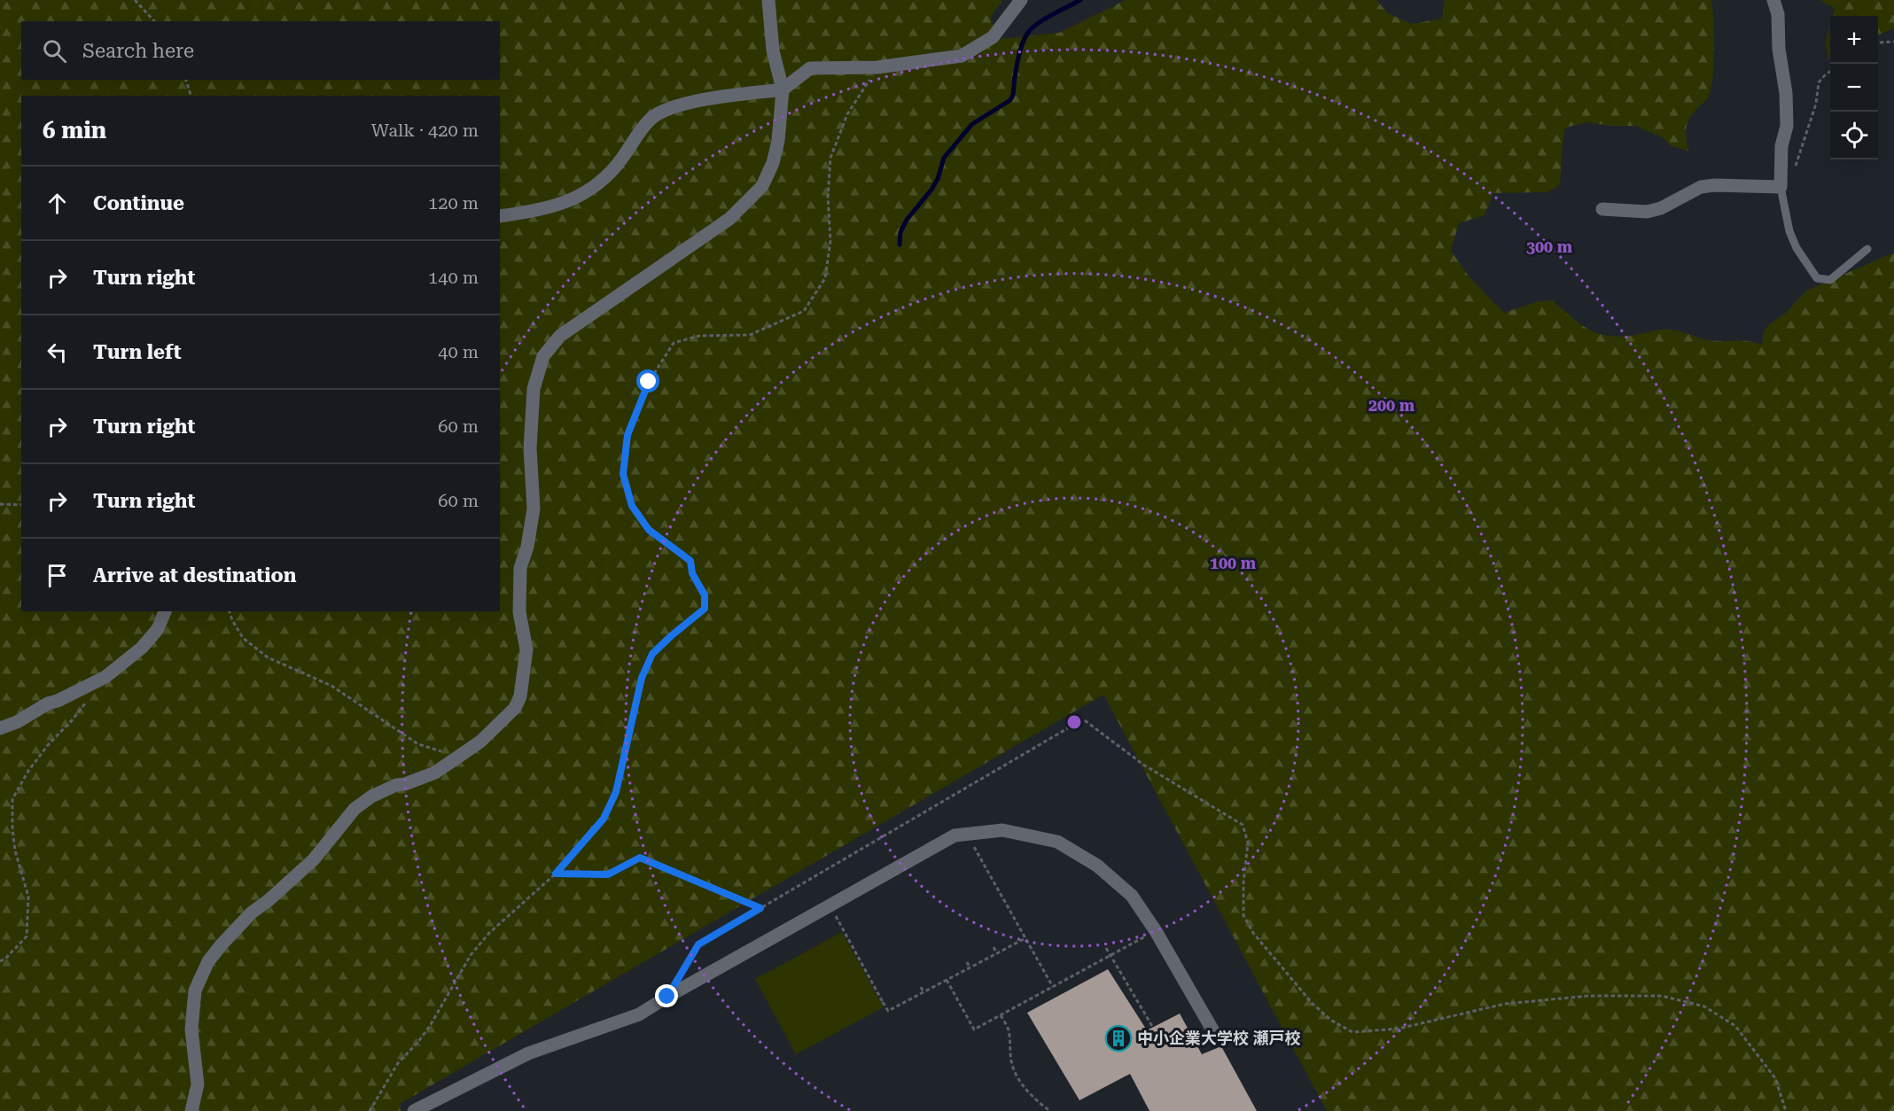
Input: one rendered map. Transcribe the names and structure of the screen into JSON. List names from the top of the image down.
{
  "places": {
    "building": ["中小企業大学校 瀬戸校"]
  },
  "page": {
    "map_buttons": ["+", "−"],
    "search": "Search here",
    "heading": ["6 min", "Walk · 420 m"],
    "list": [
      ["Continue", "120 m"],
      ["Turn right", "140 m"],
      ["Turn left", "40 m"],
      ["Turn right", "60 m"],
      ["Turn right", "60 m"],
      "Arrive at destination"
    ]
  },
  "rings": ["300 m", "200 m", "100 m"]
}
